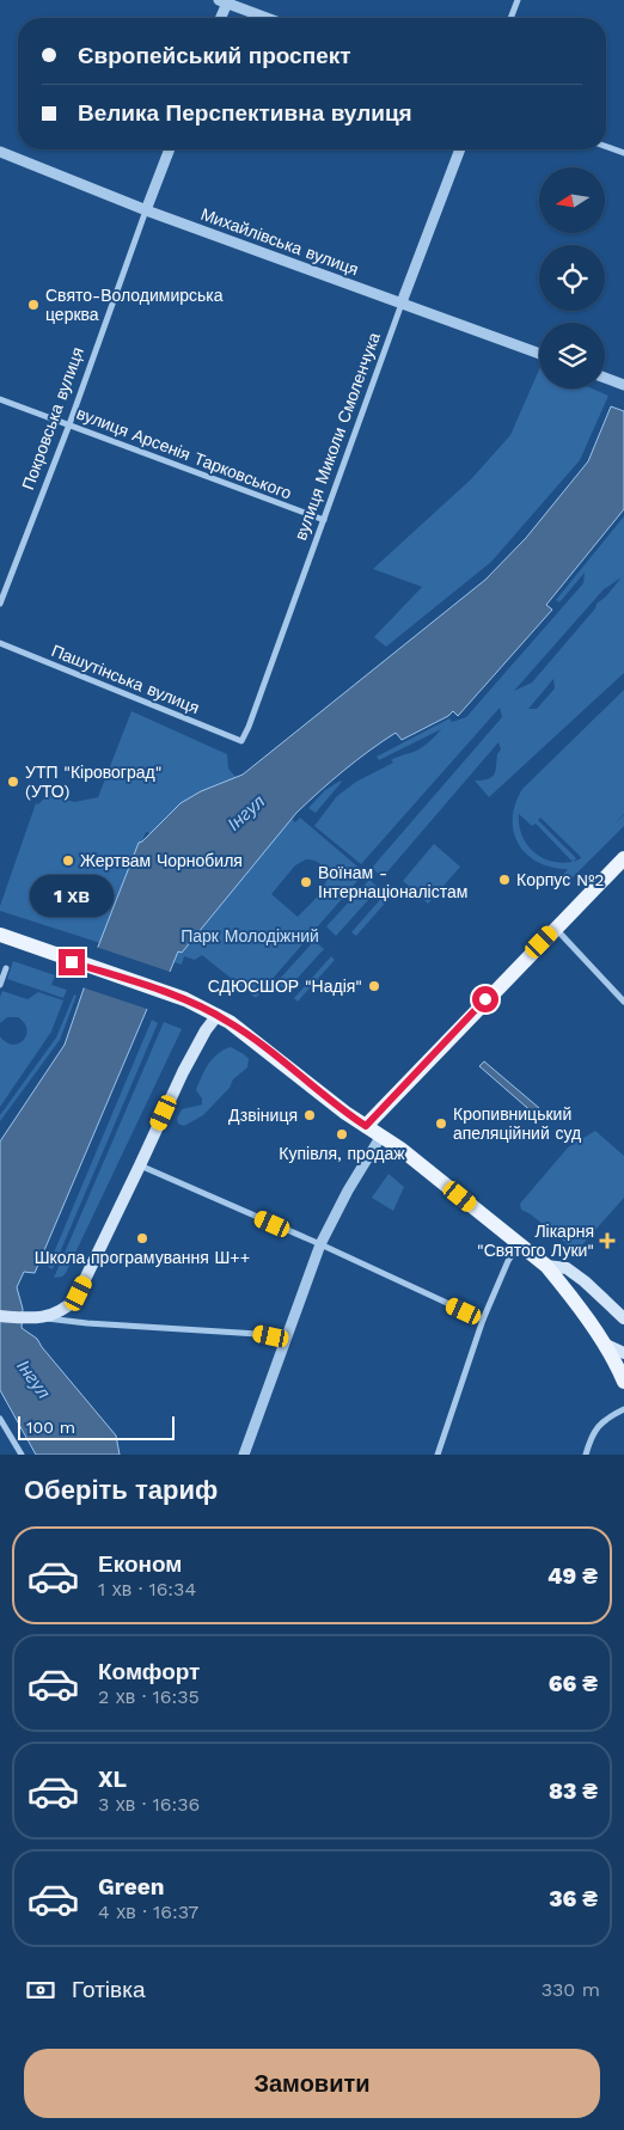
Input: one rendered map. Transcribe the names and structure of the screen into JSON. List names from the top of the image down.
{
  "streets": {
    "street": [
      "Михайлівська вулиця",
      "Покровська вулиця",
      "вулиця Миколи Смоленчука",
      "вулиця Арсенія Тарковського",
      "Пашутінська вулиця"
    ]
  },
  "crossings": [
    ["Михайлівська вулиця", "Покровська вулиця"],
    ["Михайлівська вулиця", "вулиця Миколи Смоленчука"],
    ["Покровська вулиця", "вулиця Арсенія Тарковського"],
    ["вулиця Миколи Смоленчука", "вулиця Арсенія Тарковського"],
    ["вулиця Миколи Смоленчука", "Пашутінська вулиця"]
  ],
  "water": ["Інгул"],
  "parks": ["Парк Молодіжний"],
  "places": {
    "other": [
      "Свято-Володимирська церква",
      "УТП \"Кіровоград\" (УТО)",
      "Жертвам Чорнобиля",
      "Корпус №2",
      "Воїнам - Інтернаціоналістам",
      "СДЮСШОР \"Надія\"",
      "Дзвіниця",
      "Кропивницький апеляційний суд",
      "Купівля, продаж",
      "Школа програмування Ш++"
    ],
    "health": ["Лікарня \"Святого Луки\""]
  },
  "scale_bar": "100 m",
  "north": "left",
  "page": {
    "banner": ["Європейський проспект", "Велика Перспективна вулиця"],
    "bubble": "1 хв",
    "scale": "100 m",
    "heading": "Оберіть тариф",
    "list": [
      {
        "name": "Економ",
        "note": "1 хв · 16:34",
        "value": "49 ₴"
      },
      {
        "name": "Комфорт",
        "note": "2 хв · 16:35",
        "value": "66 ₴"
      },
      {
        "name": "XL",
        "note": "3 хв · 16:36",
        "value": "83 ₴"
      },
      {
        "name": "Green",
        "note": "4 хв · 16:37",
        "value": "36 ₴"
      }
    ],
    "pay": ["Готівка", "330 m"],
    "buttons": "Замовити"
  }
}
